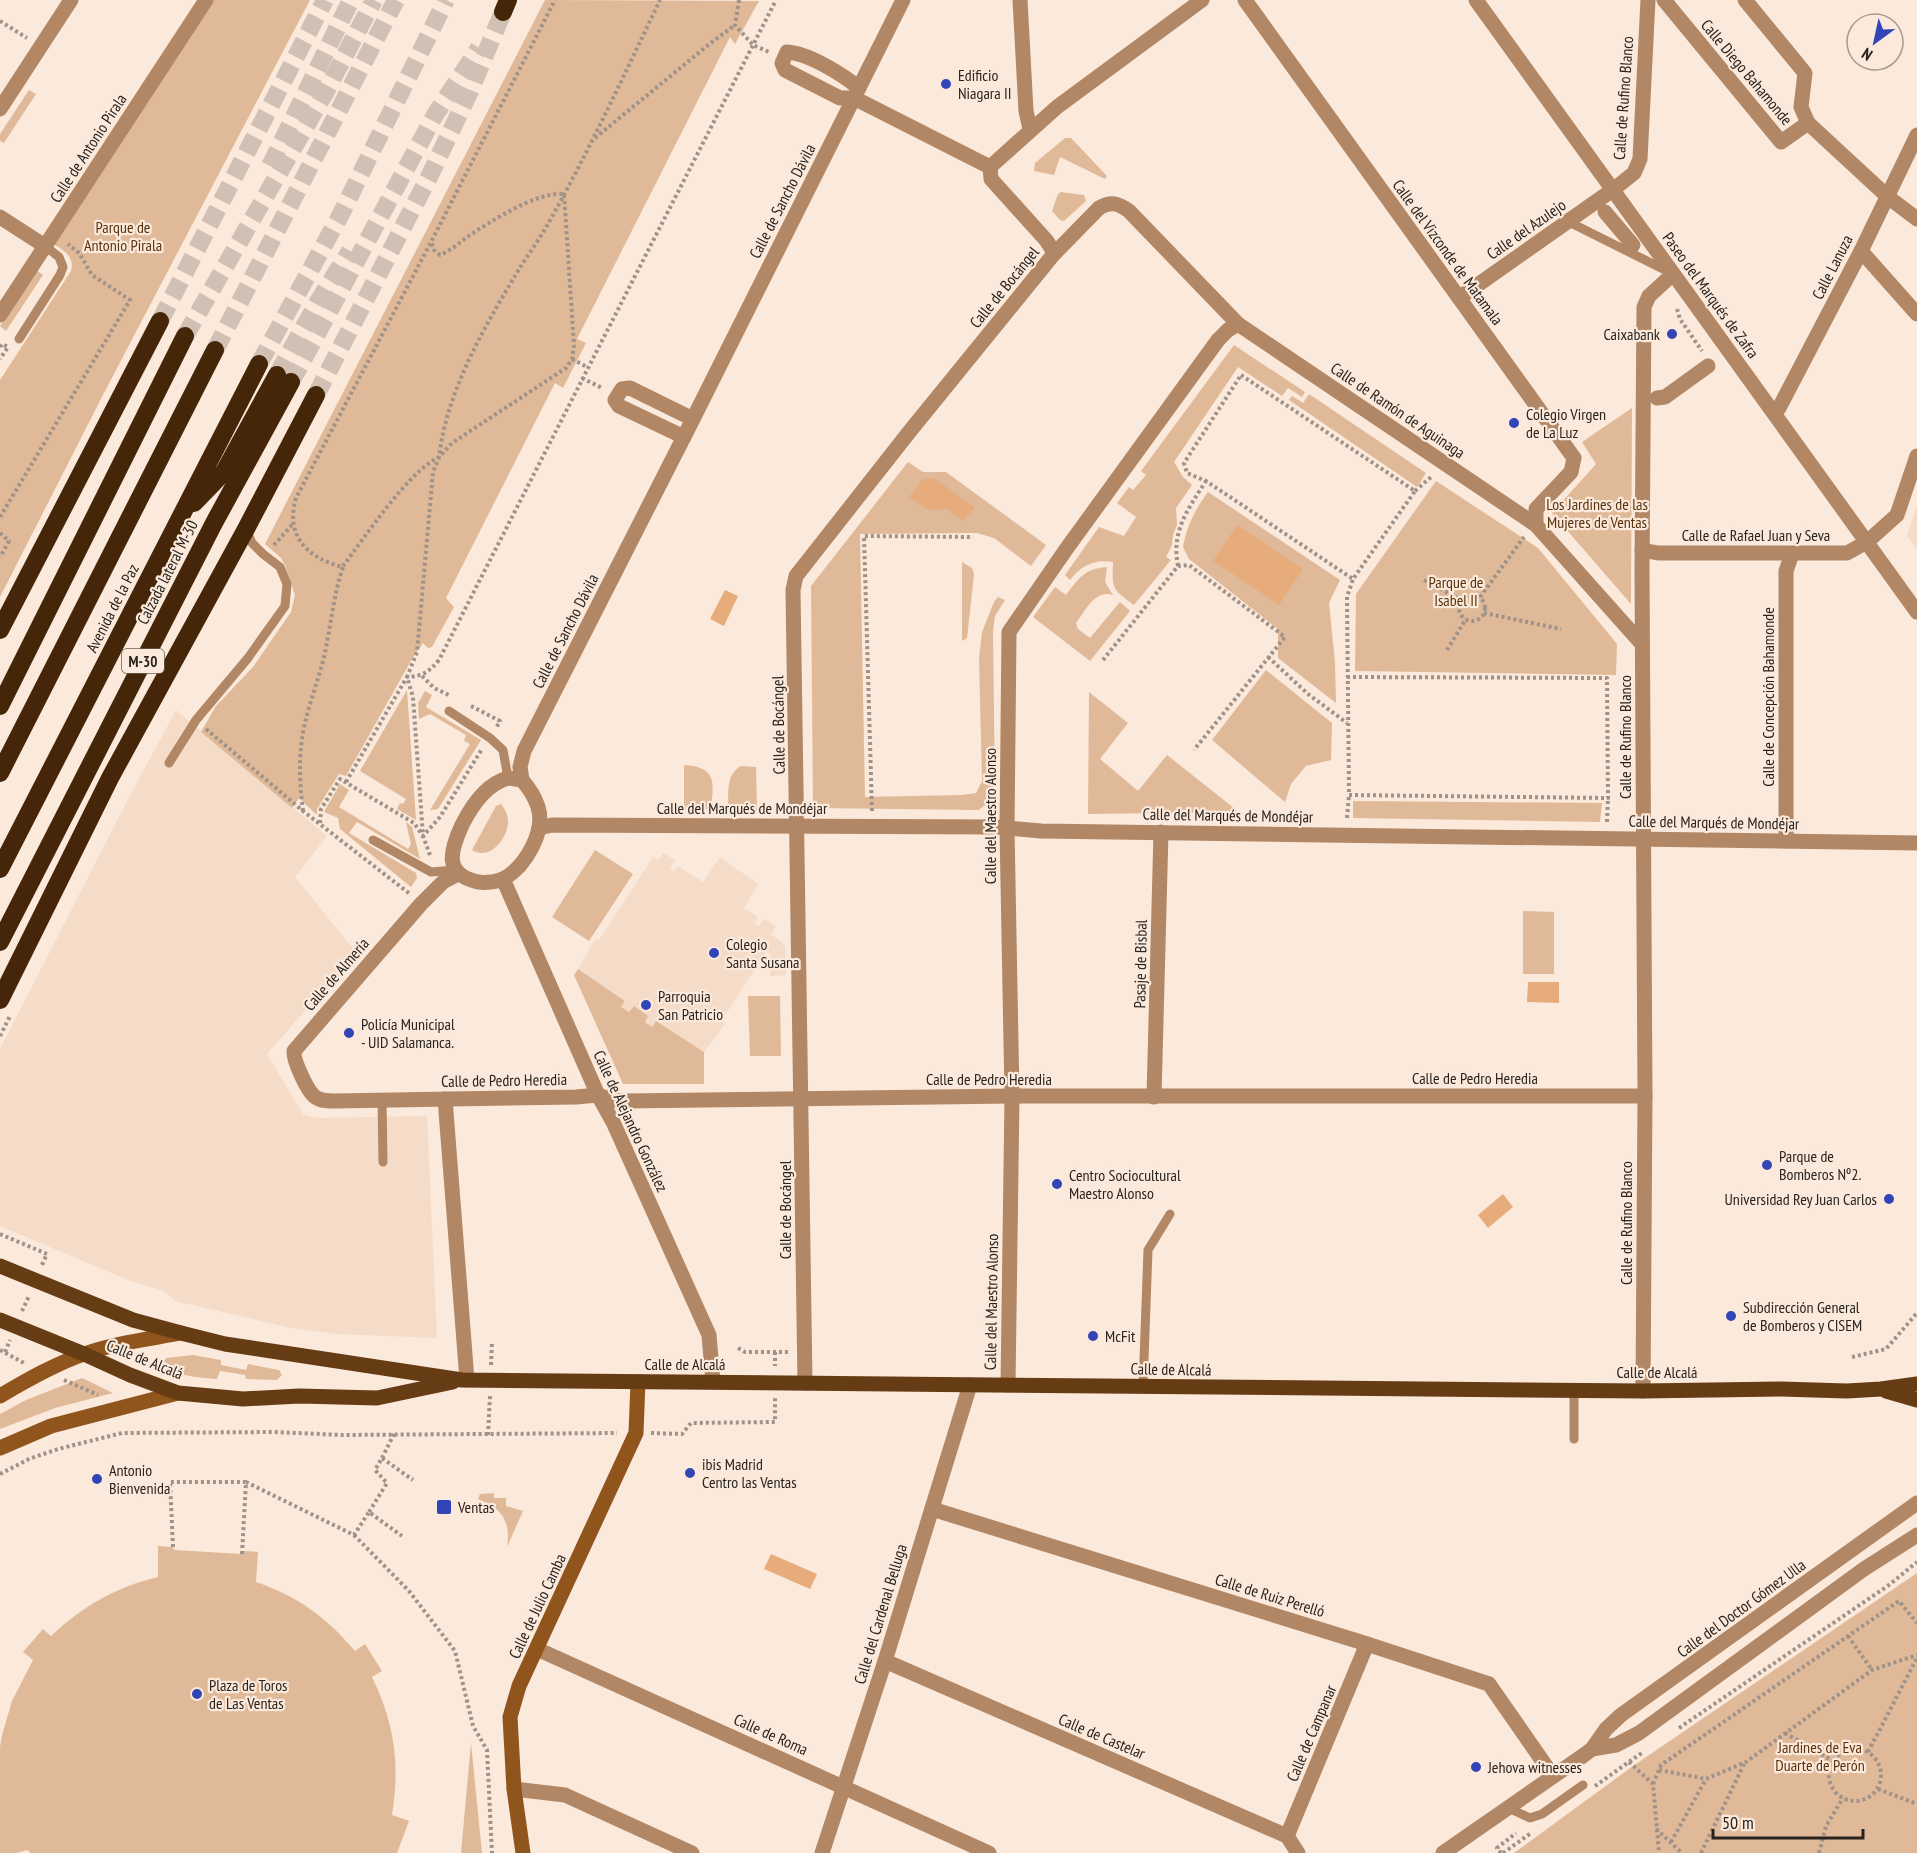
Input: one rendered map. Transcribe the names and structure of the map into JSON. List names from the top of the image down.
{
  "streets": {
    "highway": ["Calzada lateral M-30", "Avenida de la Paz", "M-30"],
    "main road": ["Calle de Alcalá"],
    "street": [
      "Calle Diego Bahamonde",
      "Calle de Rufino Blanco",
      "Calle de Antonio Pirala",
      "Calle de Sancho Dávila",
      "Calle del Azulejo",
      "Calle del Vizconde de Matamala",
      "Calle Lanuza",
      "Calle de Bocángel",
      "Paseo del Marqués de Zafra",
      "Calle de Ramón de Aguinaga",
      "Calle de Rafael Juan y Seva",
      "Calle de Concepción Bahamonde",
      "Calle del Marqués de Mondéjar",
      "Calle del Maestro Alonso",
      "Pasaje de Bisbal",
      "Calle de Almería",
      "Calle de Pedro Heredia",
      "Calle de Alejandro González",
      "Calle de Ruiz Perelló",
      "Calle de Julio Camba",
      "Calle del Doctor Gómez Ulla",
      "Calle del Cardenal Belluga",
      "Calle de Campanar",
      "Calle de Roma",
      "Calle de Castelar"
    ]
  },
  "crossings": [
    ["Calle de Rufino Blanco", "Calle del Azulejo"],
    ["Calle de Rufino Blanco", "Paseo del Marqués de Zafra"],
    ["Calle de Rufino Blanco", "Calle de Ramón de Aguinaga"],
    ["Calle de Rufino Blanco", "Calle de Rafael Juan y Seva"],
    ["Calle de Rufino Blanco", "Calle del Marqués de Mondéjar"],
    ["Calle de Rufino Blanco", "Calle de Pedro Heredia"],
    ["Calle de Rufino Blanco", "Calle de Alcalá"],
    ["Calle de Sancho Dávila", "Calle del Marqués de Mondéjar"],
    ["Calle de Sancho Dávila", "Calle de Almería"],
    ["Calle de Sancho Dávila", "Calle de Alejandro González"],
    ["Calle del Azulejo", "Calle del Vizconde de Matamala"],
    ["Calle del Azulejo", "Paseo del Marqués de Zafra"],
    ["Calle del Vizconde de Matamala", "Calle de Ramón de Aguinaga"],
    ["Calle Lanuza", "Paseo del Marqués de Zafra"],
    ["Calle de Bocángel", "Calle de Ramón de Aguinaga"],
    ["Calle de Bocángel", "Calle del Marqués de Mondéjar"],
    ["Calle de Bocángel", "Calle de Pedro Heredia"],
    ["Calle de Bocángel", "Calle de Alcalá"],
    ["Paseo del Marqués de Zafra", "Calle de Rafael Juan y Seva"],
    ["Calle de Ramón de Aguinaga", "Calle del Maestro Alonso"],
    ["Calle de Rafael Juan y Seva", "Calle de Concepción Bahamonde"],
    ["Calzada lateral M-30", "Avenida de la Paz"],
    ["Calle de Concepción Bahamonde", "Calle del Marqués de Mondéjar"],
    ["Calle del Marqués de Mondéjar", "Calle del Maestro Alonso"],
    ["Calle del Marqués de Mondéjar", "Pasaje de Bisbal"],
    ["Calle del Marqués de Mondéjar", "Calle de Almería"],
    ["Calle del Marqués de Mondéjar", "Calle de Alejandro González"],
    ["Calle del Maestro Alonso", "Calle de Pedro Heredia"],
    ["Calle del Maestro Alonso", "Calle de Alcalá"],
    ["Pasaje de Bisbal", "Calle de Pedro Heredia"],
    ["Calle de Almería", "Calle de Pedro Heredia"],
    ["Calle de Almería", "Calle de Alejandro González"],
    ["Calle de Pedro Heredia", "Calle de Alejandro González"],
    ["Calle de Alejandro González", "Calle de Alcalá"],
    ["Calle de Alcalá", "Calle de Julio Camba"],
    ["Calle de Alcalá", "Calle del Cardenal Belluga"],
    ["Calle de Ruiz Perelló", "Calle del Doctor Gómez Ulla"],
    ["Calle de Ruiz Perelló", "Calle del Cardenal Belluga"],
    ["Calle de Ruiz Perelló", "Calle de Campanar"],
    ["Calle de Julio Camba", "Calle de Roma"],
    ["Calle del Cardenal Belluga", "Calle de Roma"],
    ["Calle del Cardenal Belluga", "Calle de Castelar"],
    ["Calle de Campanar", "Calle de Castelar"]
  ],
  "parks": [
    "Parque de Antonio Pirala",
    "Los Jardines de las Mujeres de Ventas",
    "Parque de Isabel II",
    "Jardines de Eva Duarte de Perón"
  ],
  "places": {
    "other": [
      "Edificio Niagara II",
      "Caixabank",
      "Colegio Virgen de La Luz",
      "Colegio Santa Susana",
      "Parroquia San Patricio",
      "Policía Municipal - UID Salamanca.",
      "Parque de Bomberos Nº2.",
      "Centro Sociocultural Maestro Alonso",
      "Universidad Rey Juan Carlos",
      "Subdirección General de Bomberos y CISEM",
      "McFit",
      "ibis Madrid Centro las Ventas",
      "Antonio Bienvenida",
      "Plaza de Toros de Las Ventas",
      "Jehova witnesses"
    ],
    "transit": ["Ventas"]
  },
  "scale_bar": "50 m",
  "north": "bottom left"
}
